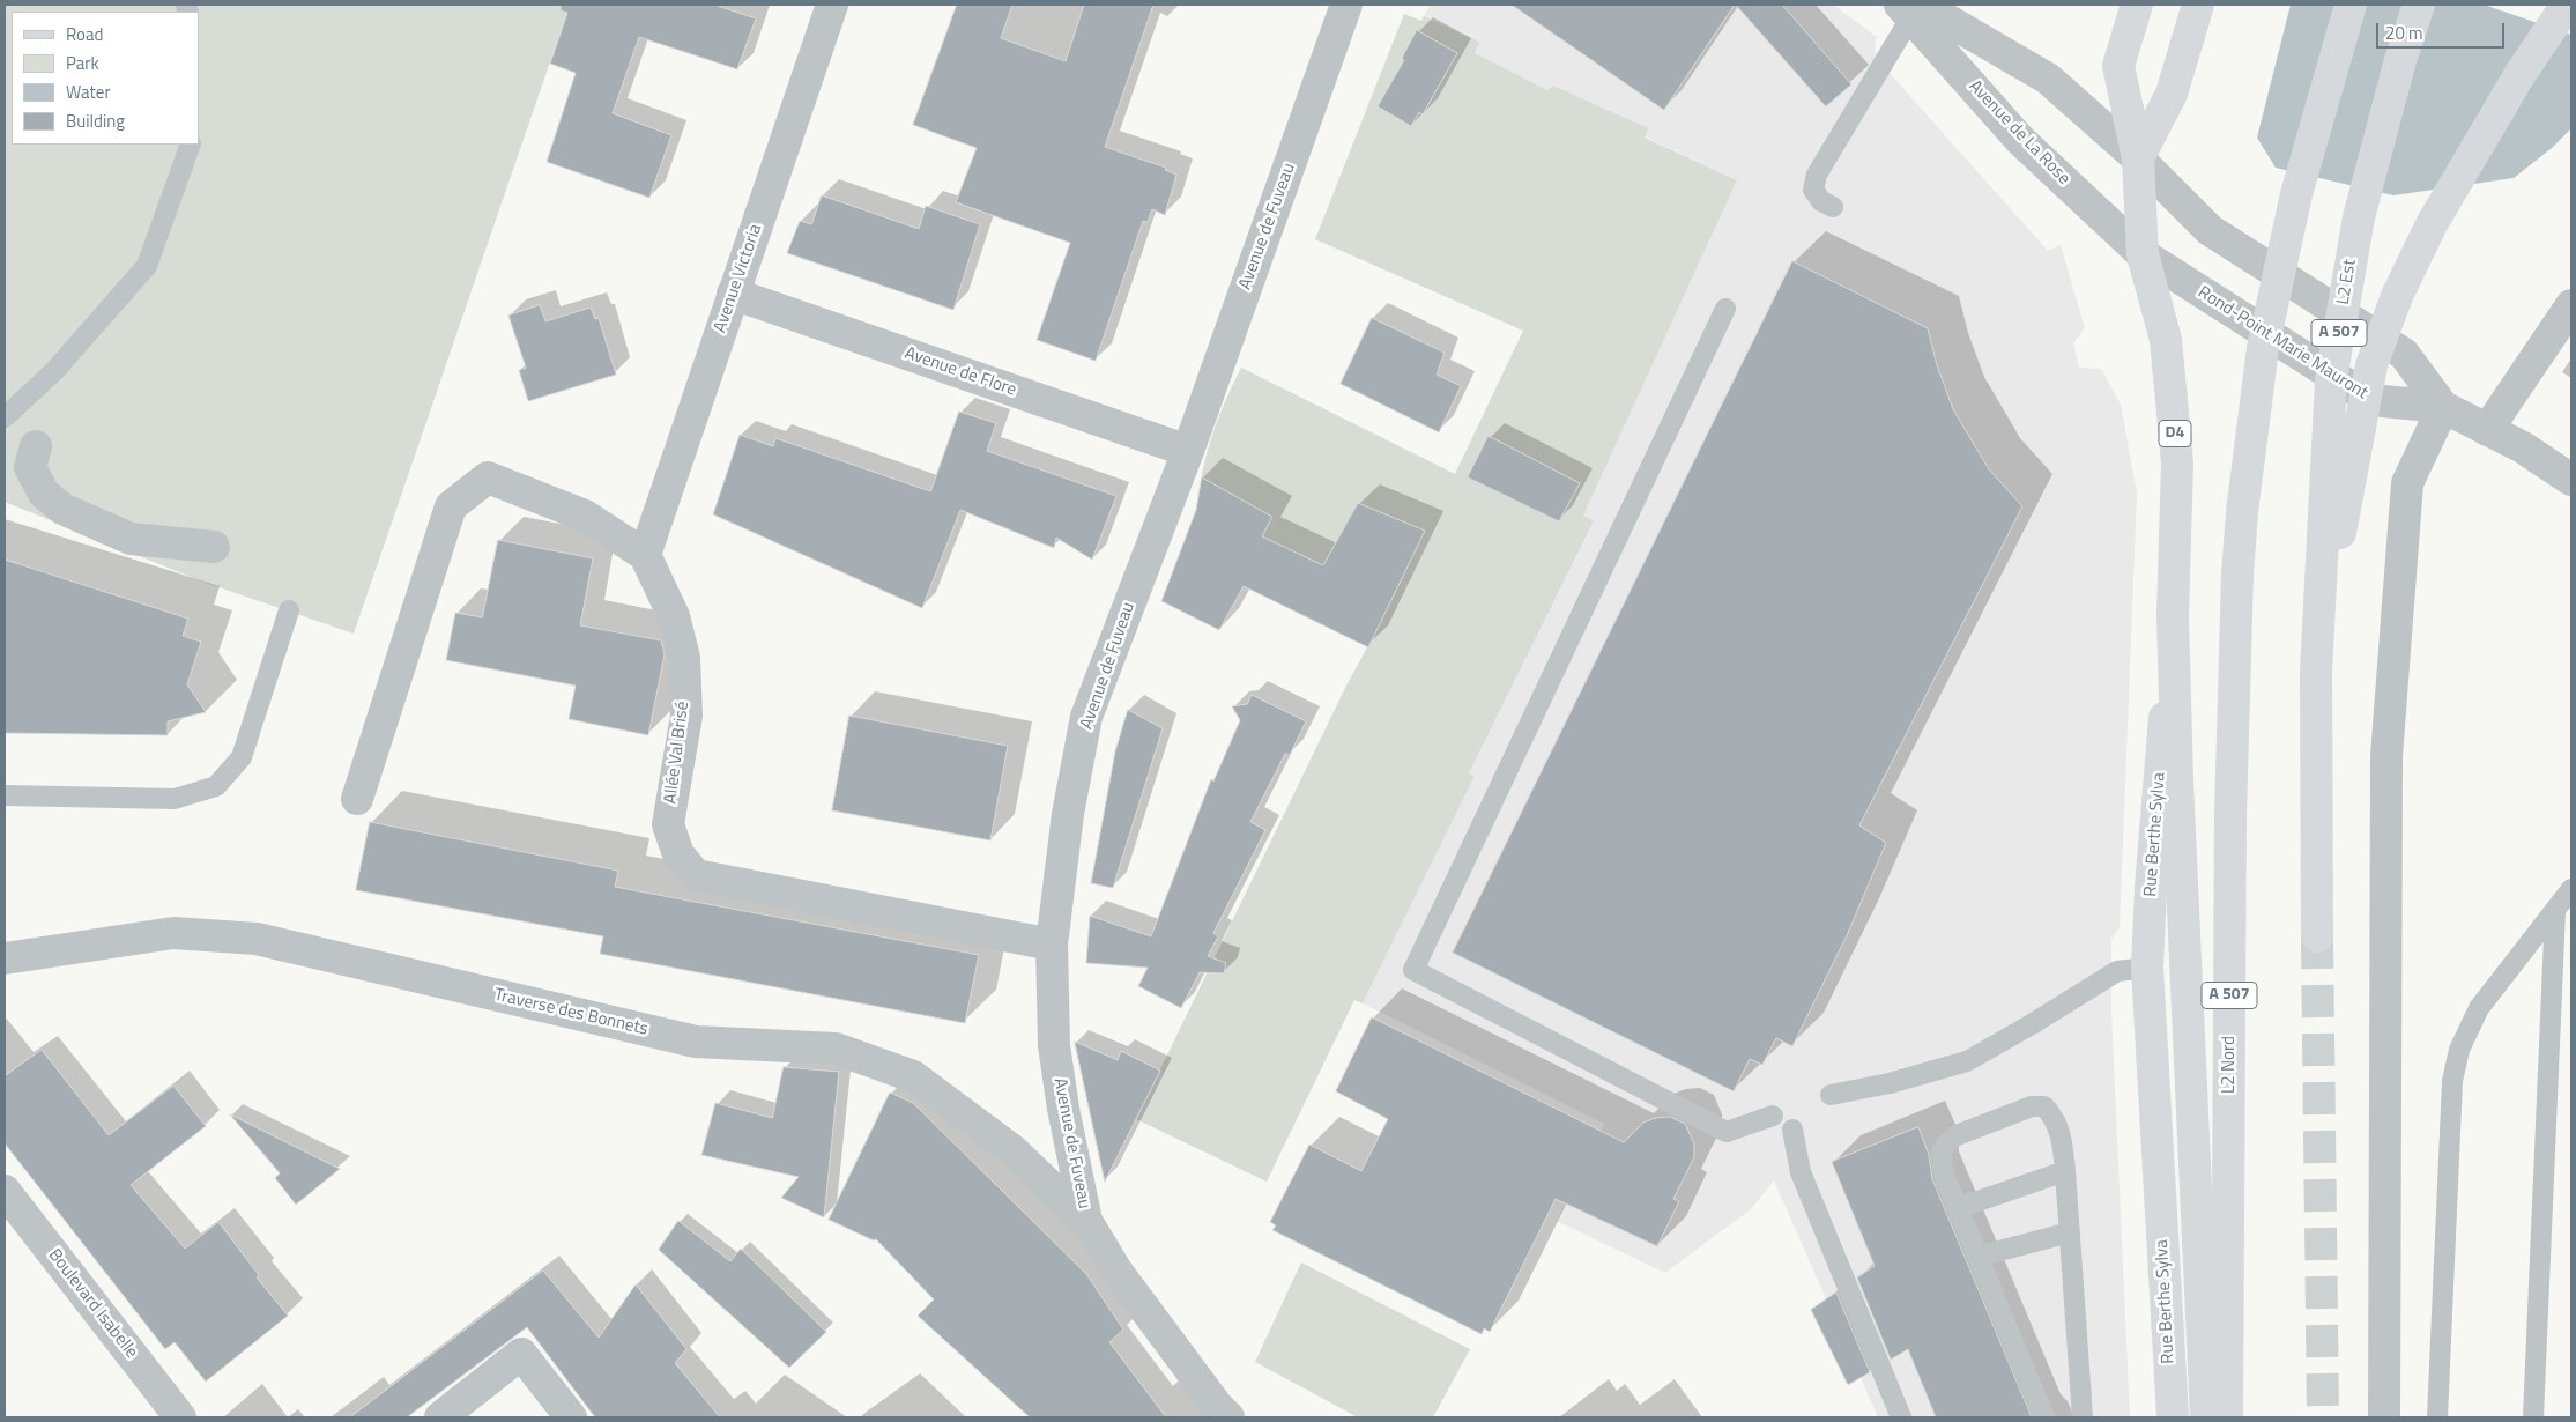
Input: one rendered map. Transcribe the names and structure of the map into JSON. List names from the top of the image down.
{
  "streets": {
    "main road": [
      "L2 Est",
      "A 507",
      "D4",
      "Rue Berthe Sylva",
      "L2 Nord"
    ],
    "street": [
      "Avenue de La Rose",
      "Avenue de Fuveau",
      "Avenue Victoria",
      "Rond-Point Marie Mauront",
      "Avenue de Flore",
      "Allée Val Brisé",
      "Traverse des Bonnets",
      "Boulevard Isabelle"
    ]
  },
  "crossings": [
    ["Avenue de La Rose", "Rond-Point Marie Mauront"],
    ["Avenue de La Rose", "D4"],
    ["Avenue de La Rose", "Rue Berthe Sylva"],
    ["Avenue de Fuveau", "Avenue de Flore"],
    ["Avenue de Fuveau", "Allée Val Brisé"],
    ["Avenue de Fuveau", "Traverse des Bonnets"],
    ["Avenue Victoria", "Avenue de Flore"],
    ["Avenue Victoria", "Allée Val Brisé"],
    ["L2 Est", "A 507"],
    ["Rond-Point Marie Mauront", "D4"],
    ["Rond-Point Marie Mauront", "Rue Berthe Sylva"],
    ["D4", "Rue Berthe Sylva"]
  ],
  "legend": [
    "Road",
    "Park",
    "Water",
    "Building"
  ],
  "scale_bar": "20 m"
}
